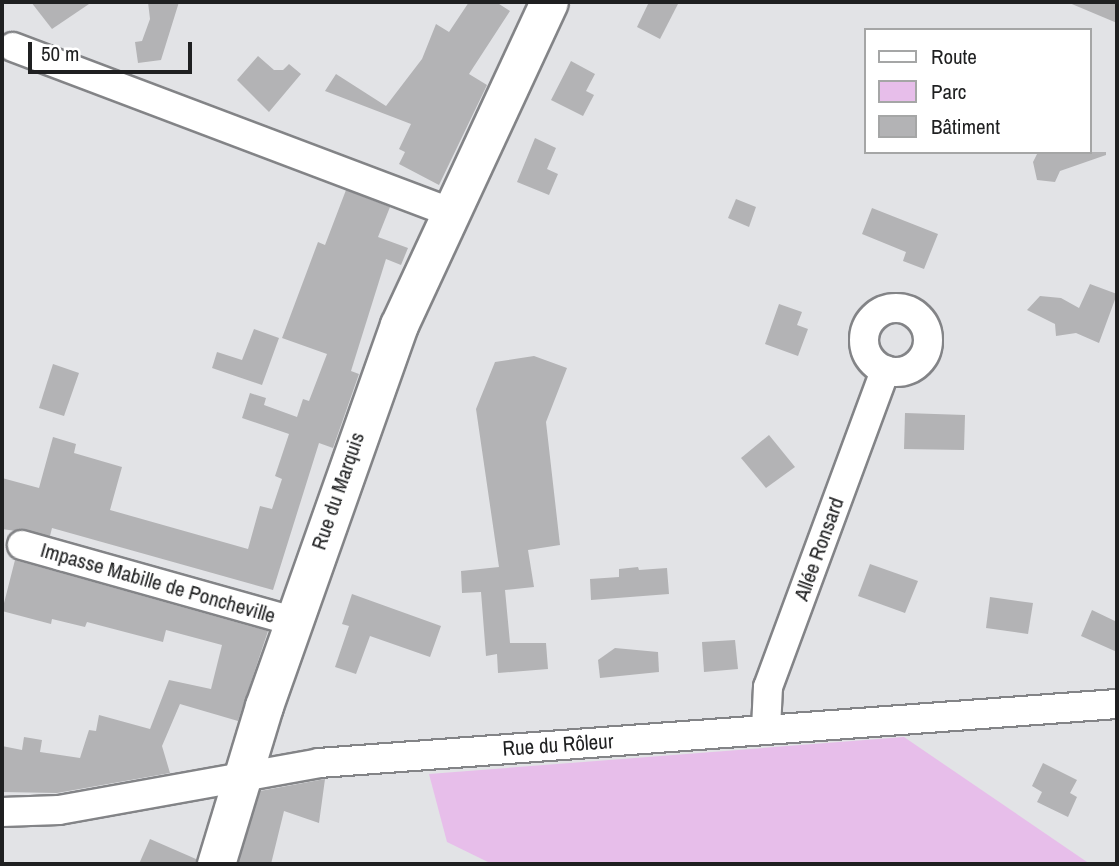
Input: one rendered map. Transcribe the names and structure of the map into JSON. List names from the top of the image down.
{
  "streets": {
    "main road": ["Rue du Marquis"],
    "street": ["Allée Ronsard", "Impasse Mabille de Poncheville", "Rue du Rôleur"]
  },
  "crossings": [
    ["Rue du Marquis", "Impasse Mabille de Poncheville"],
    ["Rue du Marquis", "Rue du Rôleur"],
    ["Allée Ronsard", "Rue du Rôleur"]
  ],
  "legend": ["Route", "Parc", "Bâtiment"],
  "scale_bar": "50 m"
}
